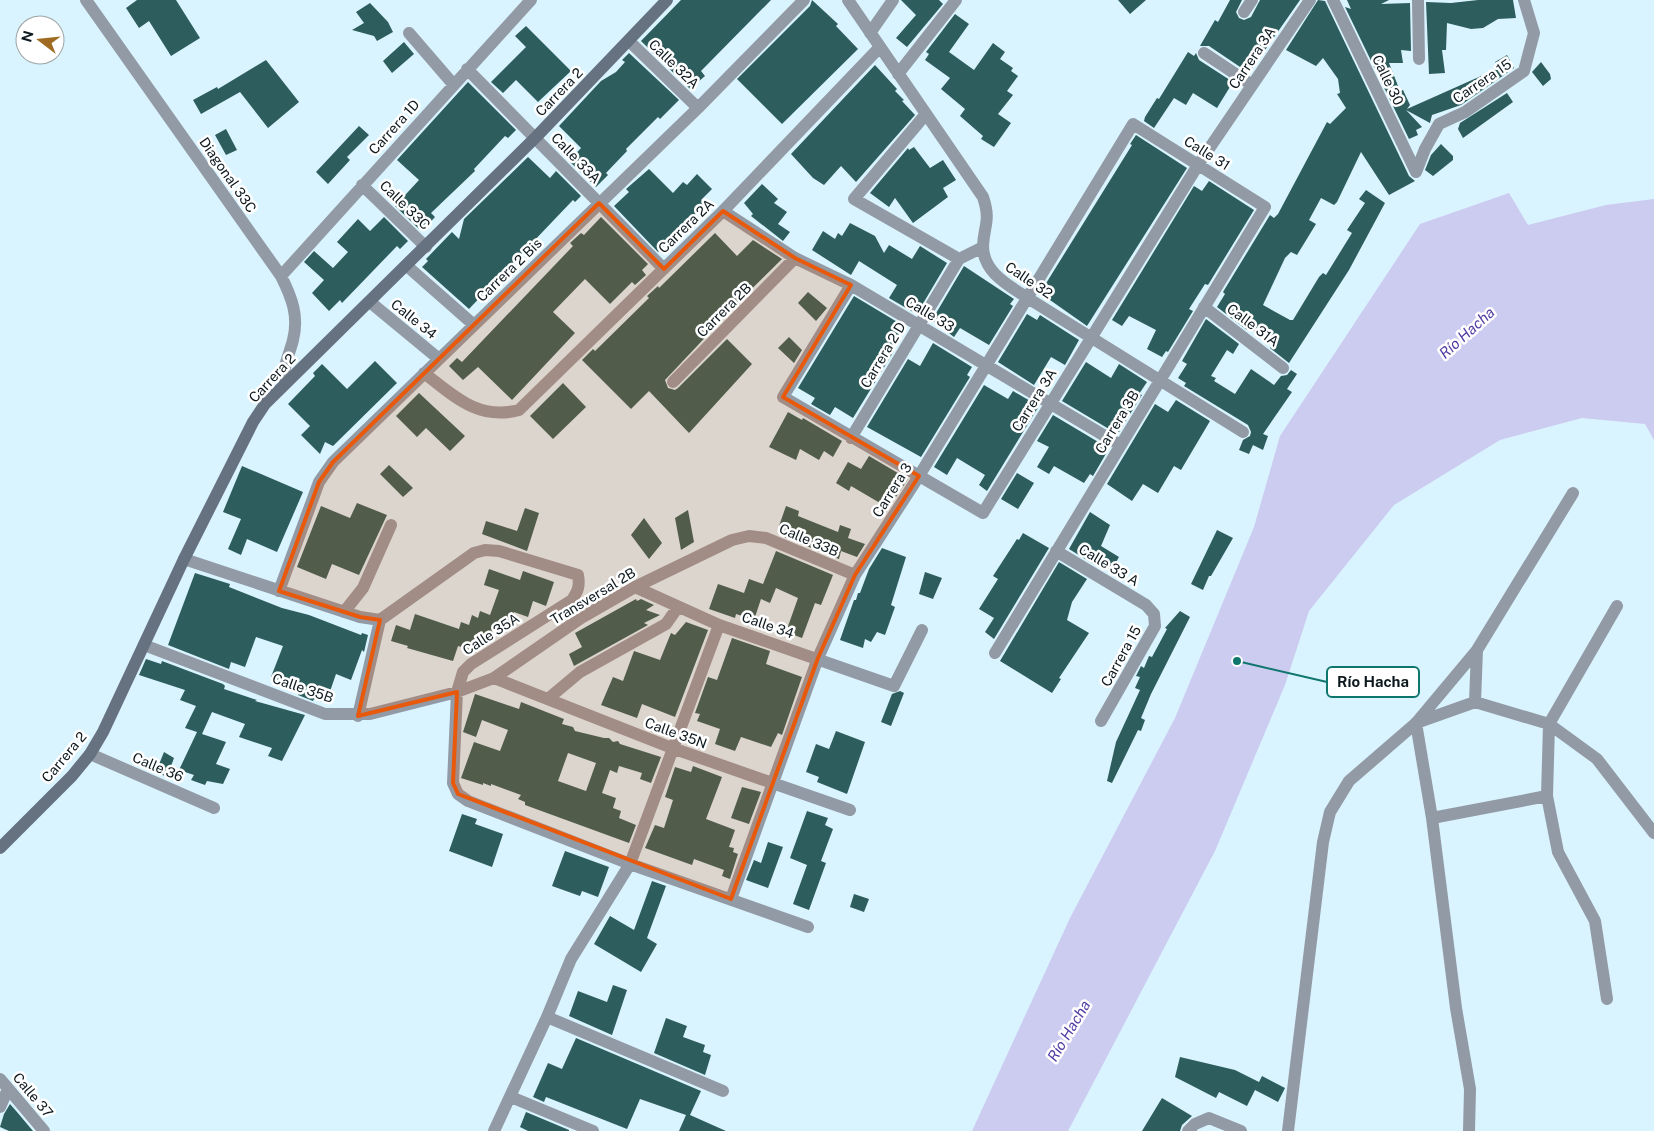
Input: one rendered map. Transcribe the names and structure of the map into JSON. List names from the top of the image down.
{
  "streets": {
    "street": [
      "Carrera 3A",
      "Calle 32A",
      "Calle 30",
      "Carrera 15",
      "Carrera 2",
      "Carrera 1D",
      "Calle 31",
      "Calle 33A",
      "Diagonal 33C",
      "Calle 33C",
      "Carrera 2A",
      "Carrera 2 Bis",
      "Calle 32",
      "Carrera 2B",
      "Calle 33",
      "Calle 34",
      "Calle 31A",
      "Carrera 2 D",
      "Carrera 3B",
      "Carrera 3",
      "Calle 33B",
      "Calle 33 A",
      "Transversal 2B",
      "Calle 35A",
      "Calle 35B",
      "Calle 35N",
      "Calle 36",
      "Calle 37"
    ]
  },
  "crossings": [
    ["Carrera 3A", "Calle 31"],
    ["Carrera 3A", "Calle 32"],
    ["Carrera 3A", "Calle 33"],
    ["Carrera 3A", "Carrera 2 D"],
    ["Carrera 3A", "Carrera 3"],
    ["Calle 32A", "Carrera 2"],
    ["Calle 32A", "Carrera 2 Bis"],
    ["Calle 30", "Carrera 15"],
    ["Carrera 15", "Calle 33 A"],
    ["Carrera 2", "Calle 33A"],
    ["Carrera 2", "Diagonal 33C"],
    ["Carrera 2", "Calle 33C"],
    ["Carrera 2", "Calle 34"],
    ["Carrera 2", "Calle 35B"],
    ["Carrera 2", "Calle 36"],
    ["Carrera 1D", "Calle 33A"],
    ["Carrera 1D", "Diagonal 33C"],
    ["Carrera 1D", "Calle 33C"],
    ["Calle 31", "Carrera 3B"],
    ["Calle 31", "Carrera 3"],
    ["Calle 33A", "Carrera 2A"],
    ["Calle 33A", "Carrera 2 Bis"],
    ["Carrera 2A", "Carrera 2 Bis"],
    ["Carrera 2A", "Calle 32"],
    ["Carrera 2A", "Calle 33"],
    ["Carrera 2 Bis", "Calle 34"],
    ["Calle 32", "Carrera 3B"],
    ["Calle 32", "Carrera 3"],
    ["Carrera 2B", "Calle 33"],
    ["Calle 33", "Carrera 2 D"],
    ["Calle 33", "Carrera 3B"],
    ["Calle 33", "Carrera 3"],
    ["Calle 34", "Carrera 3"],
    ["Calle 34", "Transversal 2B"],
    ["Calle 31A", "Carrera 3B"],
    ["Carrera 3B", "Calle 33 A"],
    ["Carrera 3", "Calle 33B"],
    ["Carrera 3", "Calle 35A"],
    ["Carrera 3", "Calle 35N"],
    ["Calle 33B", "Transversal 2B"],
    ["Transversal 2B", "Calle 35A"],
    ["Transversal 2B", "Calle 35B"],
    ["Transversal 2B", "Calle 35N"],
    ["Calle 35A", "Calle 35B"]
  ],
  "water": ["Río Hacha"],
  "places": ["Río Hacha"],
  "north": "left"
}
